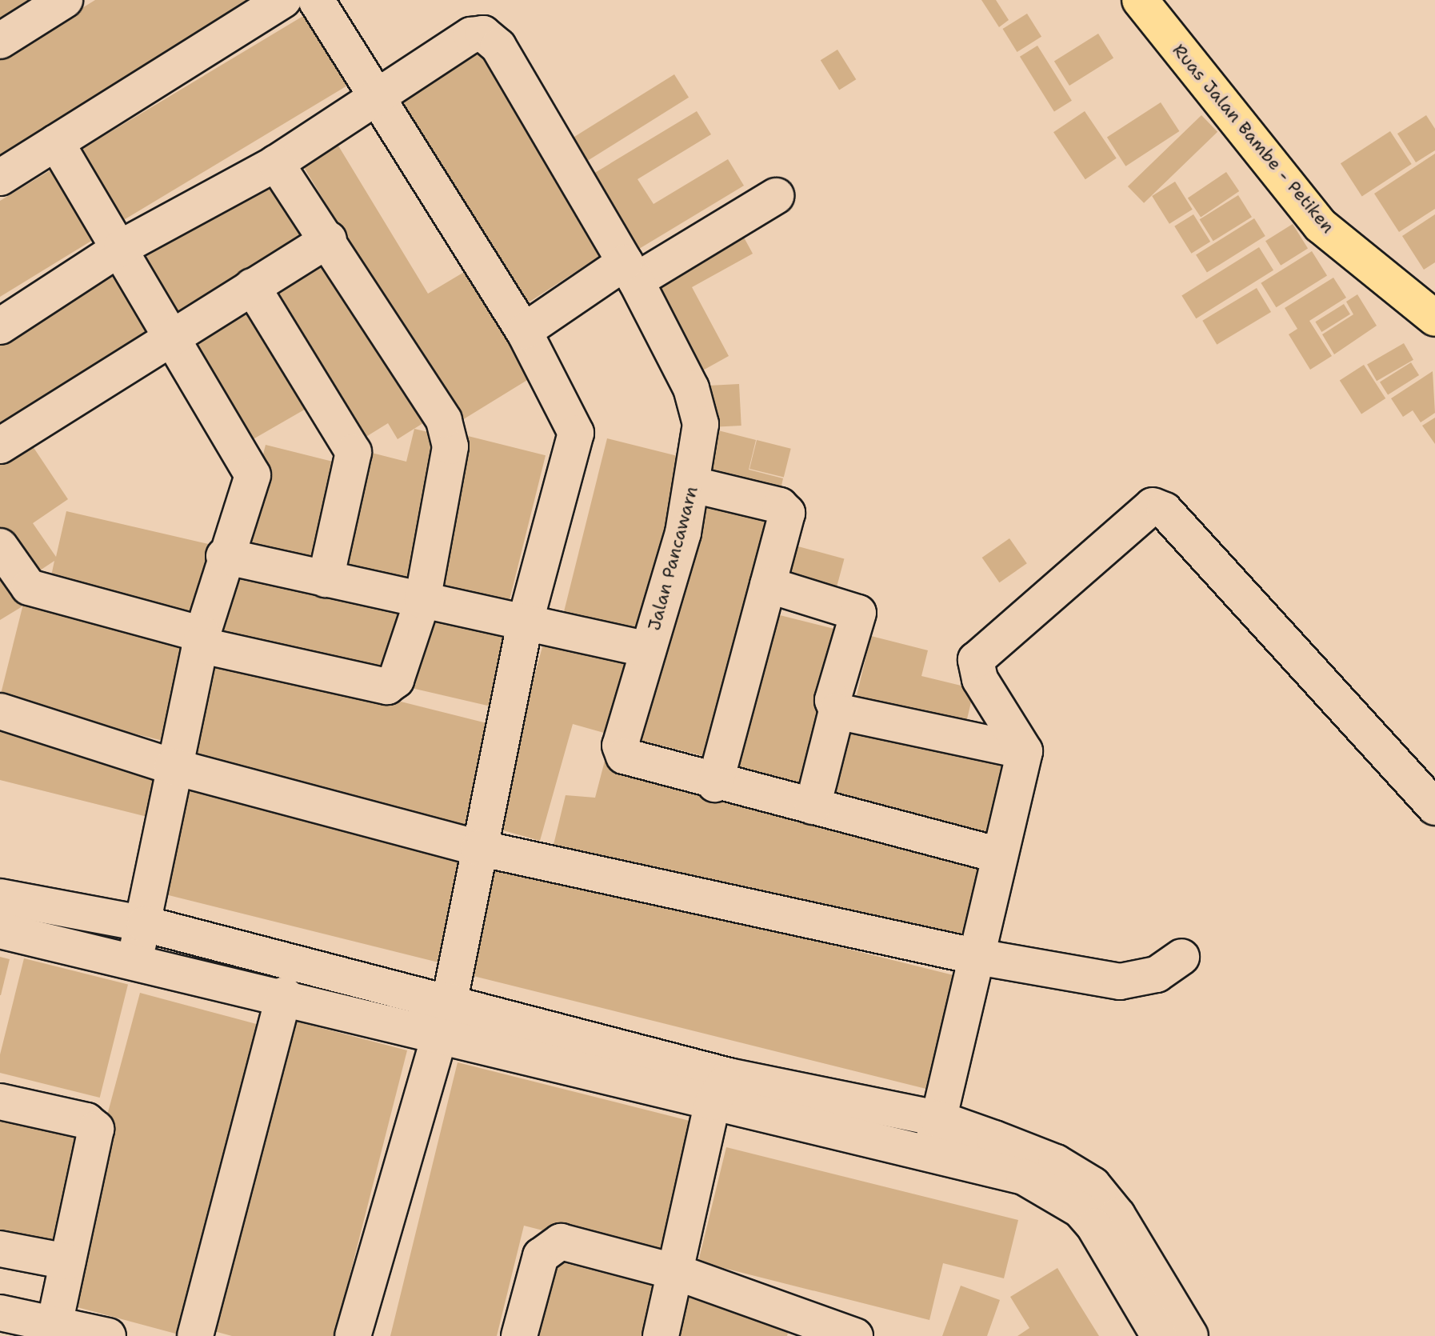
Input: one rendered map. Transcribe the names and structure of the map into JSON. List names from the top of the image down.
{
  "streets": {
    "main road": ["Ruas Jalan Bambe - Petiken"],
    "street": ["Jalan Pancawarn"]
  }
}
